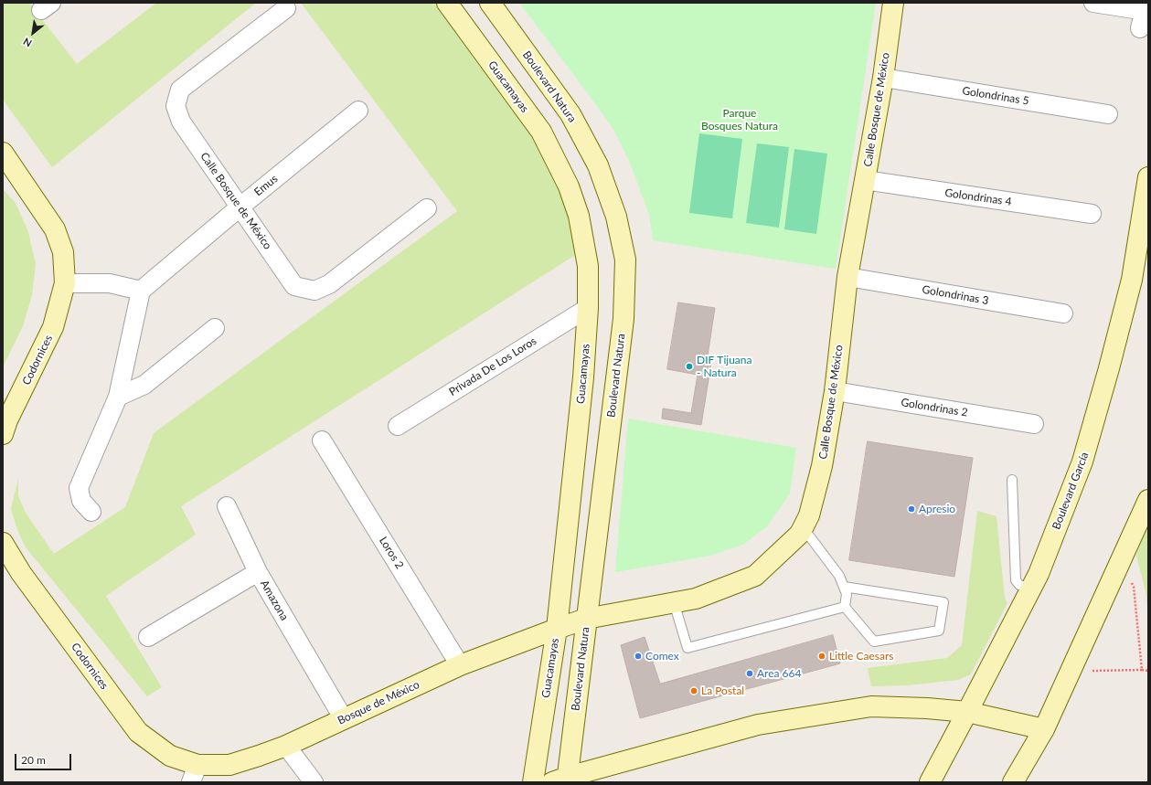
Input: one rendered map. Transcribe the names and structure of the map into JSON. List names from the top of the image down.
{
  "streets": {
    "street": [
      "Guacamayas",
      "Boulevard Natura",
      "Golondrinas 5",
      "Calle Bosque de México",
      "Emus",
      "Golondrinas 4",
      "Golondrinas 3",
      "Codornices",
      "Privada De Los Loros",
      "Golondrinas 2",
      "Boulevard García",
      "Loros 2",
      "Amazona",
      "Bosque de México"
    ]
  },
  "crossings": [
    ["Guacamayas", "Calle Bosque de México"],
    ["Guacamayas", "Privada De Los Loros"],
    ["Guacamayas", "Bosque de México"],
    ["Boulevard Natura", "Calle Bosque de México"],
    ["Golondrinas 5", "Calle Bosque de México"],
    ["Calle Bosque de México", "Emus"],
    ["Calle Bosque de México", "Golondrinas 4"],
    ["Calle Bosque de México", "Golondrinas 3"],
    ["Calle Bosque de México", "Golondrinas 2"],
    ["Calle Bosque de México", "Bosque de México"],
    ["Codornices", "Bosque de México"],
    ["Loros 2", "Bosque de México"],
    ["Amazona", "Bosque de México"]
  ],
  "parks": ["Parque Bosques Natura"],
  "places": [
    "DIF Tijuana - Natura",
    "Apresio",
    "Comex",
    "Little Caesars",
    "Area 664",
    "La Postal"
  ],
  "scale_bar": "20 m",
  "north": "bottom left"
}
